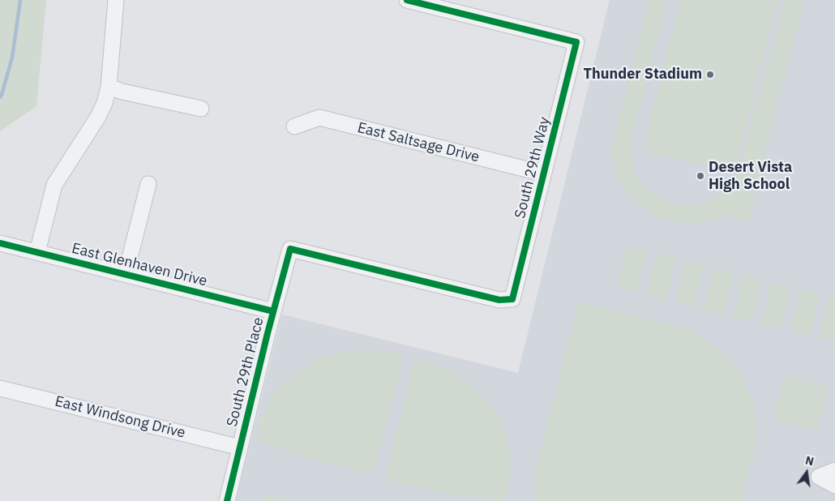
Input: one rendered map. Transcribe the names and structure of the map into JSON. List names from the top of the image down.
{
  "streets": {
    "street": [
      "East Saltsage Drive",
      "South 29th Way",
      "East Glenhaven Drive",
      "South 29th Place",
      "East Windsong Drive"
    ]
  },
  "crossings": [
    ["East Saltsage Drive", "South 29th Way"],
    ["South 29th Way", "South 29th Place"],
    ["East Glenhaven Drive", "South 29th Place"],
    ["South 29th Place", "East Windsong Drive"]
  ],
  "places": ["Thunder Stadium", "Desert Vista High School"],
  "north": "top"
}
